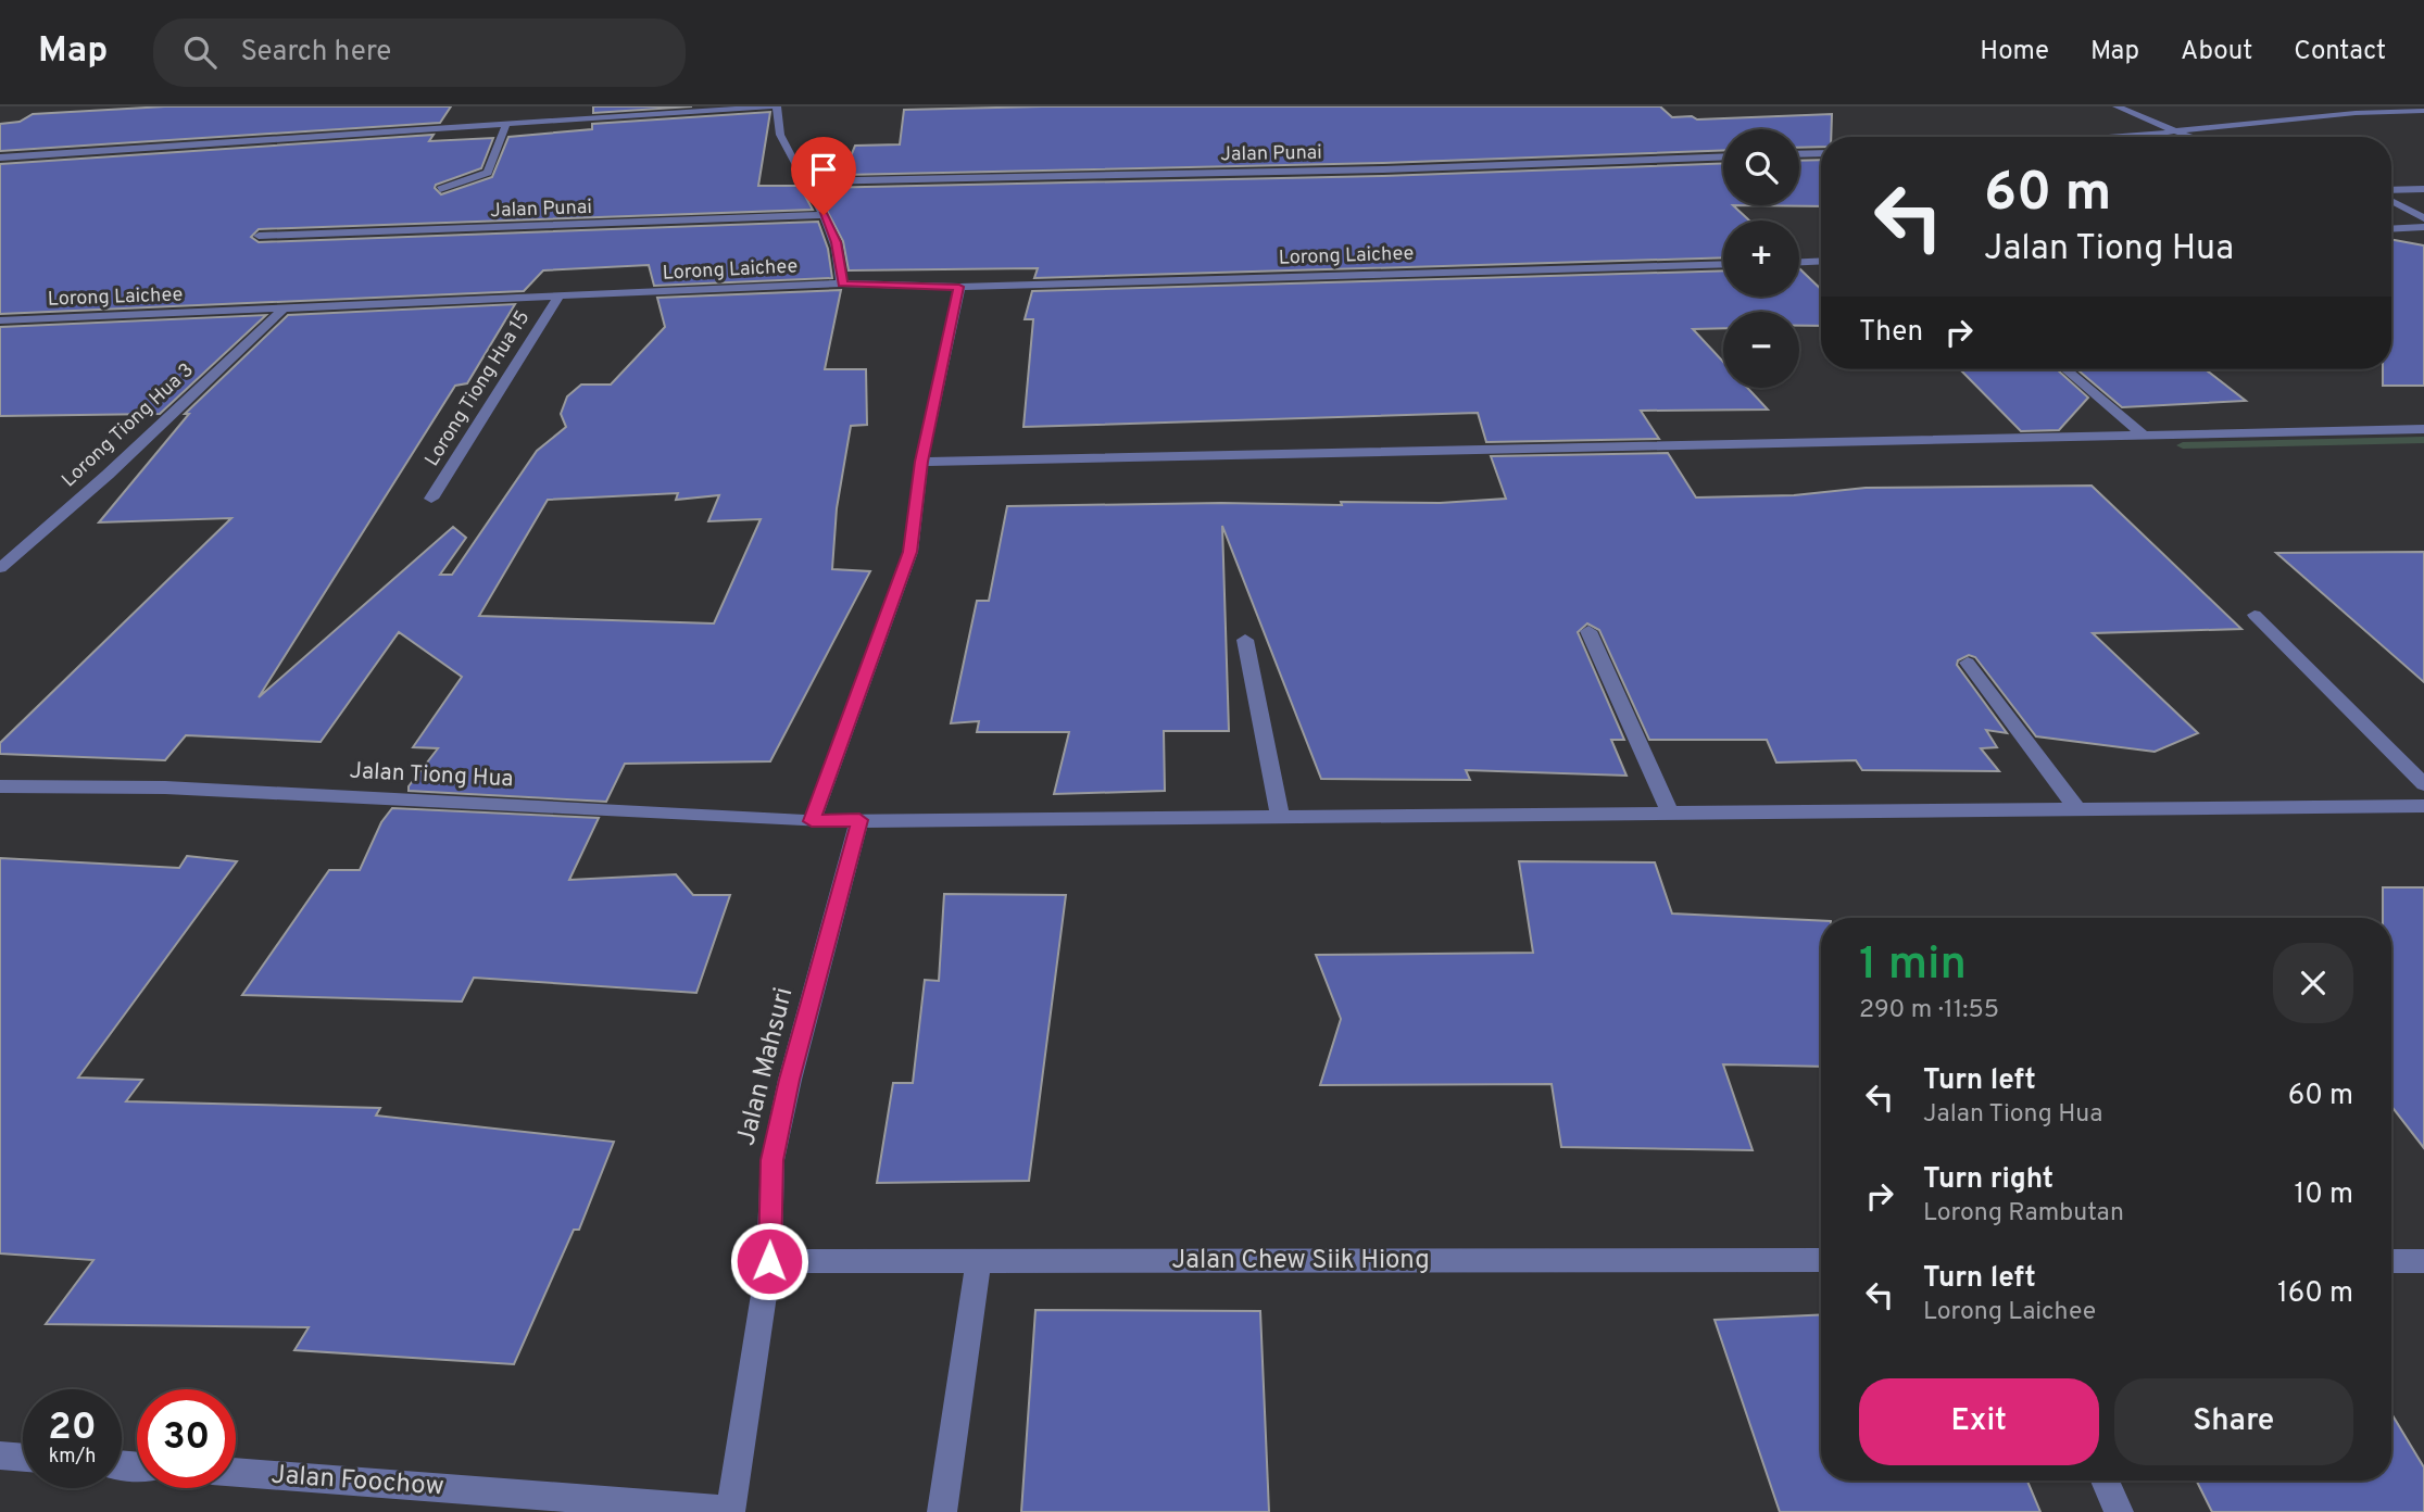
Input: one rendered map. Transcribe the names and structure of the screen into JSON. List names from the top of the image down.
{
  "streets": {
    "street": [
      "Jalan Punai",
      "Lorong Laichee",
      "Lorong Tiong Hua 15",
      "Lorong Tiong Hua 3",
      "Jalan Tiong Hua",
      "Jalan Mahsuri",
      "Jalan Chew Siik Hiong",
      "Jalan Foochow"
    ]
  },
  "crossings": [
    ["Lorong Laichee", "Lorong Tiong Hua 15"],
    ["Lorong Laichee", "Lorong Tiong Hua 3"],
    ["Jalan Tiong Hua", "Jalan Mahsuri"],
    ["Jalan Mahsuri", "Jalan Chew Siik Hiong"],
    ["Jalan Mahsuri", "Jalan Foochow"]
  ],
  "page": {
    "header": "Map",
    "search": "Search here",
    "nav": [
      "Home",
      "Map",
      "About",
      "Contact"
    ],
    "map_buttons": ["+", "−"],
    "turn": ["60 m", "Jalan Tiong Hua"],
    "then": "Then",
    "heading": ["1 min", "290 m · 11:55"],
    "list": [
      {
        "name": "Turn left",
        "note": "Jalan Tiong Hua",
        "value": "60 m"
      },
      {
        "name": "Turn right",
        "note": "Lorong Rambutan",
        "value": "10 m"
      },
      {
        "name": "Turn left",
        "note": "Lorong Laichee",
        "value": "160 m"
      }
    ],
    "buttons": ["Exit", "Share"],
    "speed": "20 km/h",
    "limit": "30"
  }
}
